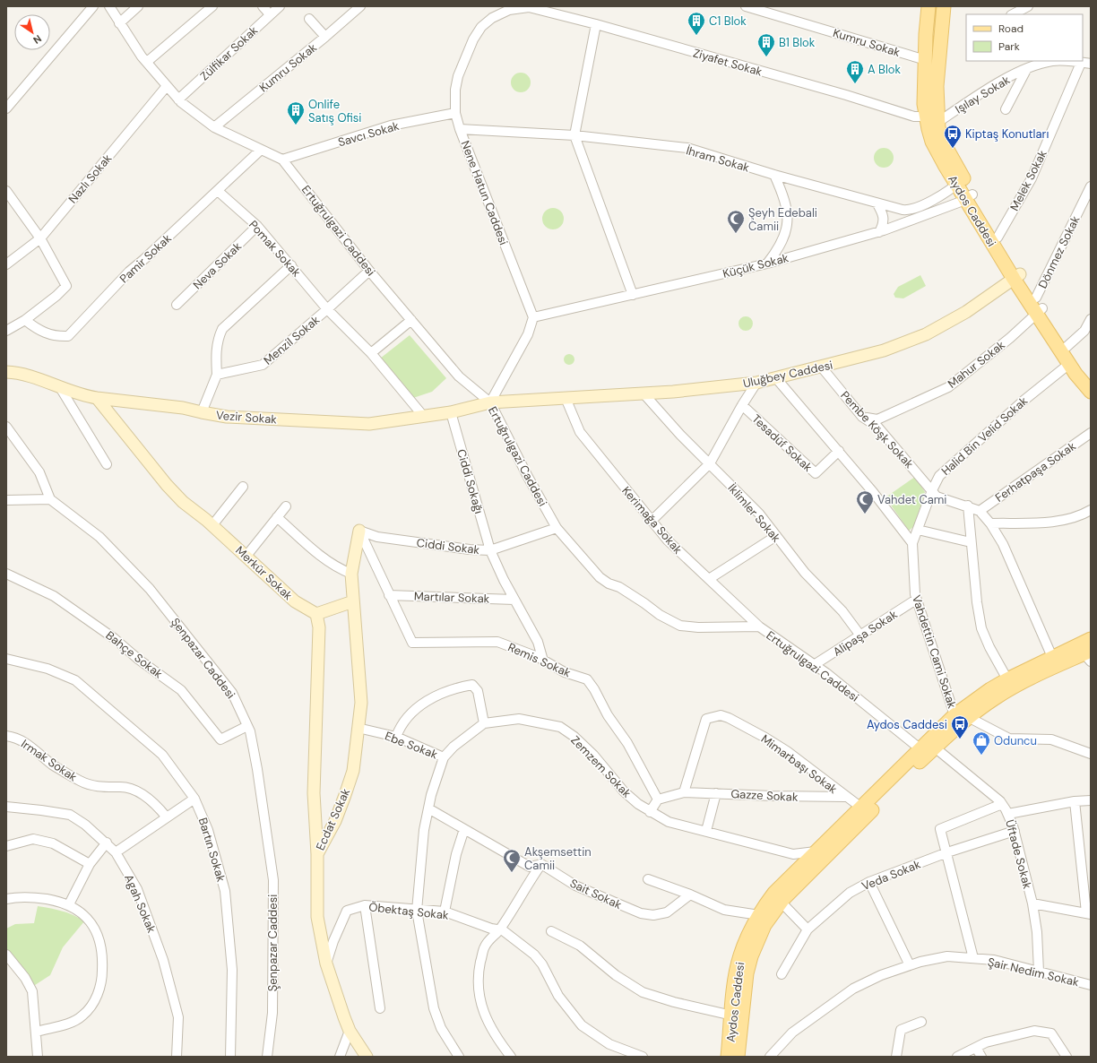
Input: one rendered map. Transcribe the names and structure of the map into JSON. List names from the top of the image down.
{
  "streets": {
    "main road": ["Aydos Caddesi"],
    "street": [
      "Kumru Sokak",
      "Zülfikar Sokak",
      "Ziyafet Sokak",
      "Işılay Sokak",
      "Savcı Sokak",
      "İhram Sokak",
      "Nazlı Sokak",
      "Melek Sokak",
      "Nene Hatun Caddesi",
      "Ertuğrulgazi Caddesi",
      "Pomak Sokak",
      "Dönmez Sokak",
      "Pamir Sokak",
      "Neva Sokak",
      "Küçük Sokak",
      "Menzil Sokak",
      "Mahur Sokak",
      "Uluğbey Caddesi",
      "Vezir Sokak",
      "Pembe Köşk Sokak",
      "Halid Bin Velid Sokak",
      "Tesadüf Sokak",
      "Ferhatpaşa Sokak",
      "Ciddi Sokağı",
      "İklimler Sokak",
      "Kerimağa Sokak",
      "Ciddi Sokak",
      "Merkür Sokak",
      "Martılar Sokak",
      "Alipaşa Sokak",
      "Vahdettin Cami Sokak",
      "Bahçe Sokak",
      "Şenpazar Caddesi",
      "Remis Sokak",
      "Ebe Sokak",
      "Irmak Sokak",
      "Mimarbaşı Sokak",
      "Zemzem Sokak",
      "Gazze Sokak",
      "Ecdat Sokak",
      "Bartın Sokak",
      "Üftade Sokak",
      "Veda Sokak",
      "Sait Sokak",
      "Agah Sokak",
      "Öbektaş Sokak",
      "Şair Nedim Sokak"
    ]
  },
  "crossings": [
    ["Kumru Sokak", "Aydos Caddesi"],
    ["Kumru Sokak", "Ertuğrulgazi Caddesi"],
    ["Zülfikar Sokak", "Ertuğrulgazi Caddesi"],
    ["Ziyafet Sokak", "Işılay Sokak"],
    ["Ziyafet Sokak", "Nene Hatun Caddesi"],
    ["Ziyafet Sokak", "Aydos Caddesi"],
    ["Işılay Sokak", "Melek Sokak"],
    ["Işılay Sokak", "Aydos Caddesi"],
    ["Savcı Sokak", "Nene Hatun Caddesi"],
    ["Savcı Sokak", "Ertuğrulgazi Caddesi"],
    ["İhram Sokak", "Nene Hatun Caddesi"],
    ["İhram Sokak", "Aydos Caddesi"],
    ["Nazlı Sokak", "Ertuğrulgazi Caddesi"],
    ["Melek Sokak", "Aydos Caddesi"],
    ["Nene Hatun Caddesi", "Küçük Sokak"],
    ["Aydos Caddesi", "Ertuğrulgazi Caddesi"],
    ["Aydos Caddesi", "Dönmez Sokak"],
    ["Aydos Caddesi", "Küçük Sokak"],
    ["Aydos Caddesi", "Mahur Sokak"],
    ["Aydos Caddesi", "Uluğbey Caddesi"],
    ["Aydos Caddesi", "Pembe Köşk Sokak"],
    ["Aydos Caddesi", "Halid Bin Velid Sokak"],
    ["Aydos Caddesi", "Vahdettin Cami Sokak"],
    ["Aydos Caddesi", "Mimarbaşı Sokak"],
    ["Aydos Caddesi", "Zemzem Sokak"],
    ["Aydos Caddesi", "Üftade Sokak"],
    ["Ertuğrulgazi Caddesi", "Pamir Sokak"],
    ["Ertuğrulgazi Caddesi", "Menzil Sokak"],
    ["Ertuğrulgazi Caddesi", "Uluğbey Caddesi"],
    ["Ertuğrulgazi Caddesi", "Vezir Sokak"],
    ["Ertuğrulgazi Caddesi", "Kerimağa Sokak"],
    ["Ertuğrulgazi Caddesi", "Ciddi Sokak"],
    ["Ertuğrulgazi Caddesi", "Alipaşa Sokak"],
    ["Ertuğrulgazi Caddesi", "Üftade Sokak"],
    ["Pomak Sokak", "Pamir Sokak"],
    ["Pomak Sokak", "Neva Sokak"],
    ["Pomak Sokak", "Menzil Sokak"],
    ["Pomak Sokak", "Vezir Sokak"],
    ["Dönmez Sokak", "Mahur Sokak"],
    ["Mahur Sokak", "Pembe Köşk Sokak"],
    ["Uluğbey Caddesi", "Vezir Sokak"],
    ["Uluğbey Caddesi", "Pembe Köşk Sokak"],
    ["Uluğbey Caddesi", "İklimler Sokak"],
    ["Uluğbey Caddesi", "Kerimağa Sokak"],
    ["Vezir Sokak", "Ciddi Sokağı"],
    ["Vezir Sokak", "Merkür Sokak"],
    ["Pembe Köşk Sokak", "Halid Bin Velid Sokak"],
    ["Pembe Köşk Sokak", "Ferhatpaşa Sokak"],
    ["Halid Bin Velid Sokak", "Vahdettin Cami Sokak"],
    ["Ciddi Sokağı", "Ciddi Sokak"],
    ["Ciddi Sokağı", "Martılar Sokak"],
    ["Ciddi Sokağı", "Remis Sokak"],
    ["İklimler Sokak", "Alipaşa Sokak"],
    ["Ciddi Sokak", "Remis Sokak"],
    ["Ciddi Sokak", "Ecdat Sokak"],
    ["Martılar Sokak", "Remis Sokak"],
    ["Alipaşa Sokak", "Vahdettin Cami Sokak"],
    ["Bahçe Sokak", "Şenpazar Caddesi"],
    ["Remis Sokak", "Ecdat Sokak"],
    ["Ebe Sokak", "Ecdat Sokak"],
    ["Mimarbaşı Sokak", "Gazze Sokak"],
    ["Ecdat Sokak", "Öbektaş Sokak"],
    ["Üftade Sokak", "Veda Sokak"],
    ["Üftade Sokak", "Şair Nedim Sokak"]
  ],
  "places": {
    "building": [
      "C1 Blok",
      "B1 Blok",
      "A Blok",
      "Onlife Satış Ofisi"
    ],
    "bus stop": ["Kiptaş Konutları", "Aydos Caddesi"],
    "mosque": ["Şeyh Edebali Camii", "Vahdet Cami", "Akşemsettin Camii"],
    "shop": ["Oduncu"]
  },
  "legend": ["Road", "Park"],
  "north": "bottom right"
}
